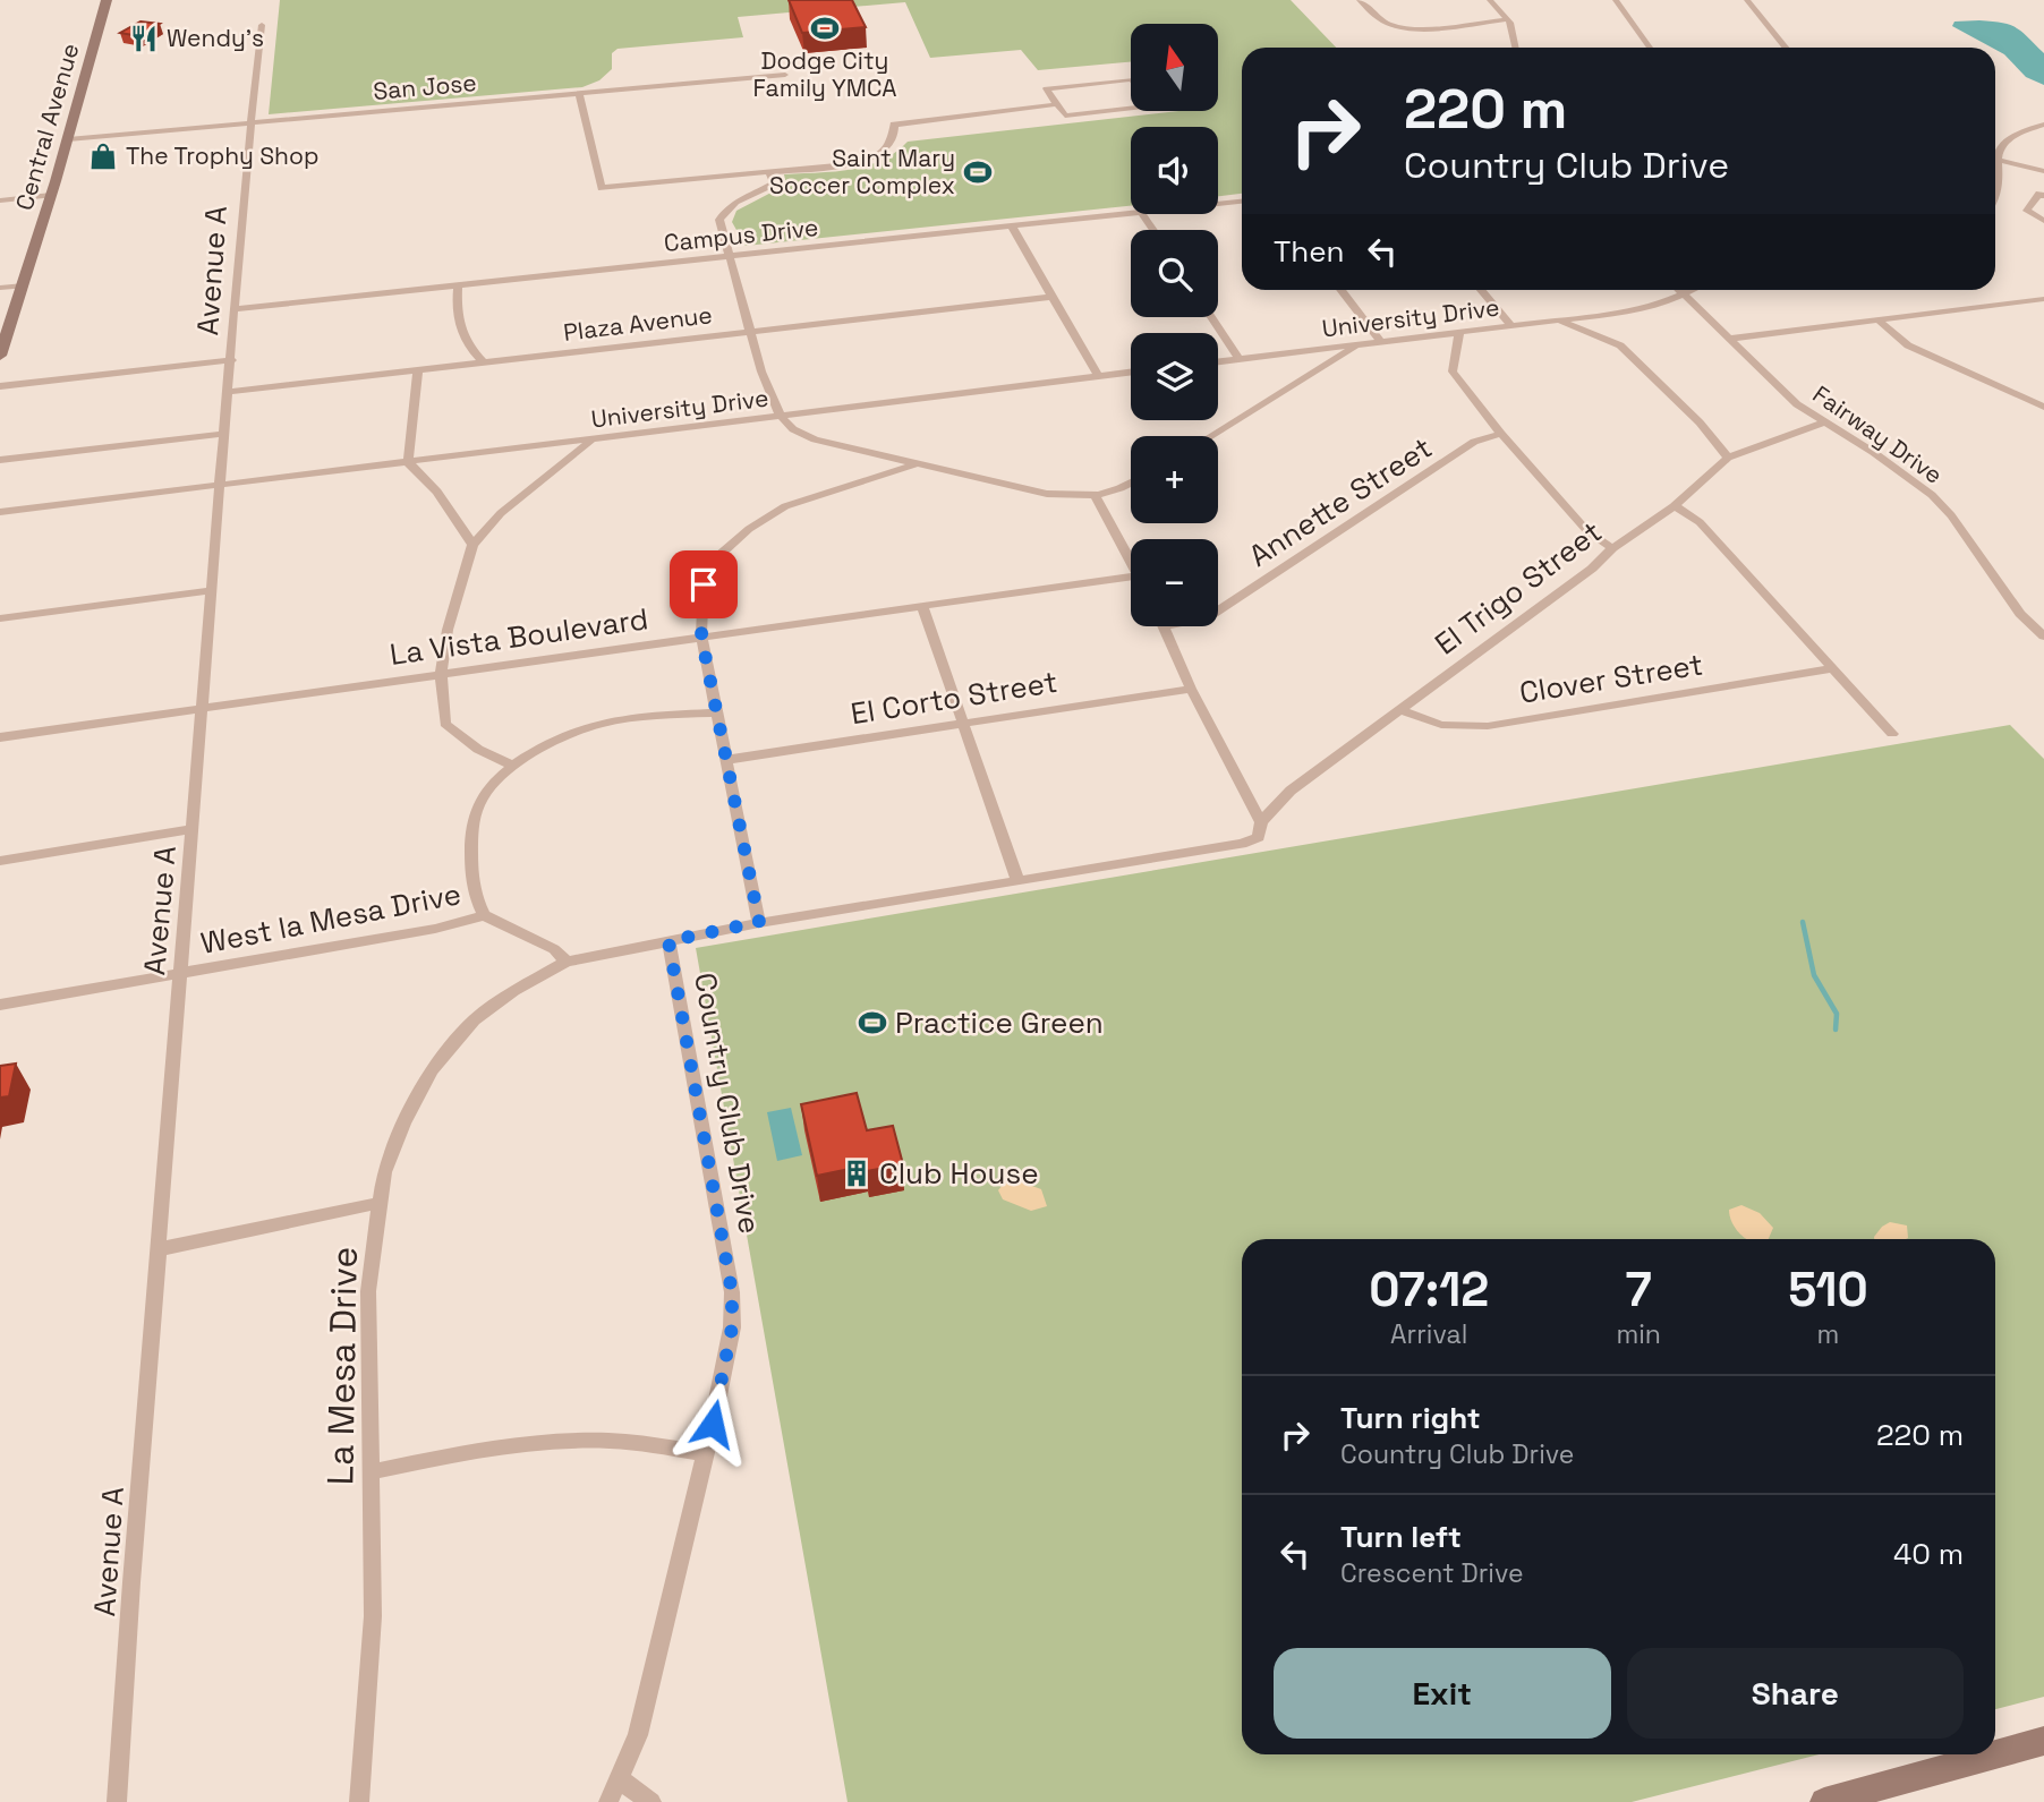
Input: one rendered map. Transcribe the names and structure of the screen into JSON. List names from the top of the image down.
{
  "streets": {
    "street": [
      "San Jose",
      "Central Avenue",
      "Campus Drive",
      "Avenue A",
      "University Drive",
      "Plaza Avenue",
      "Fairway Drive",
      "Annette Street",
      "El Trigo Street",
      "La Vista Boulevard",
      "Clover Street",
      "El Corto Street",
      "West la Mesa Drive",
      "Country Club Drive",
      "La Mesa Drive"
    ]
  },
  "crossings": [
    ["San Jose", "Central Avenue"],
    ["San Jose", "Avenue A"],
    ["Campus Drive", "Avenue A"],
    ["Avenue A", "University Drive"],
    ["Avenue A", "Plaza Avenue"],
    ["Avenue A", "La Vista Boulevard"],
    ["Avenue A", "West la Mesa Drive"],
    ["University Drive", "Fairway Drive"],
    ["Fairway Drive", "El Trigo Street"],
    ["El Trigo Street", "Clover Street"],
    ["El Trigo Street", "Country Club Drive"],
    ["El Corto Street", "West la Mesa Drive"],
    ["El Corto Street", "Country Club Drive"],
    ["El Corto Street", "La Mesa Drive"],
    ["West la Mesa Drive", "Country Club Drive"],
    ["West la Mesa Drive", "La Mesa Drive"],
    ["Country Club Drive", "La Mesa Drive"]
  ],
  "places": {
    "sports": ["Dodge City Family YMCA", "Saint Mary Soccer Complex", "Practice Green"],
    "restaurant": ["Wendy's"],
    "shop": ["The Trophy Shop"],
    "building": ["Club House"]
  },
  "north": "top",
  "page": {
    "map_buttons": ["+", "−"],
    "turn": ["220 m", "Country Club Drive"],
    "then": "Then",
    "eta": [
      "07:12",
      "Arrival",
      "7",
      "min",
      "510",
      "m"
    ],
    "list": [
      {
        "name": "Turn right",
        "note": "Country Club Drive",
        "value": "220 m"
      },
      {
        "name": "Turn left",
        "note": "Crescent Drive",
        "value": "40 m"
      }
    ],
    "buttons": ["Exit", "Share"]
  }
}
